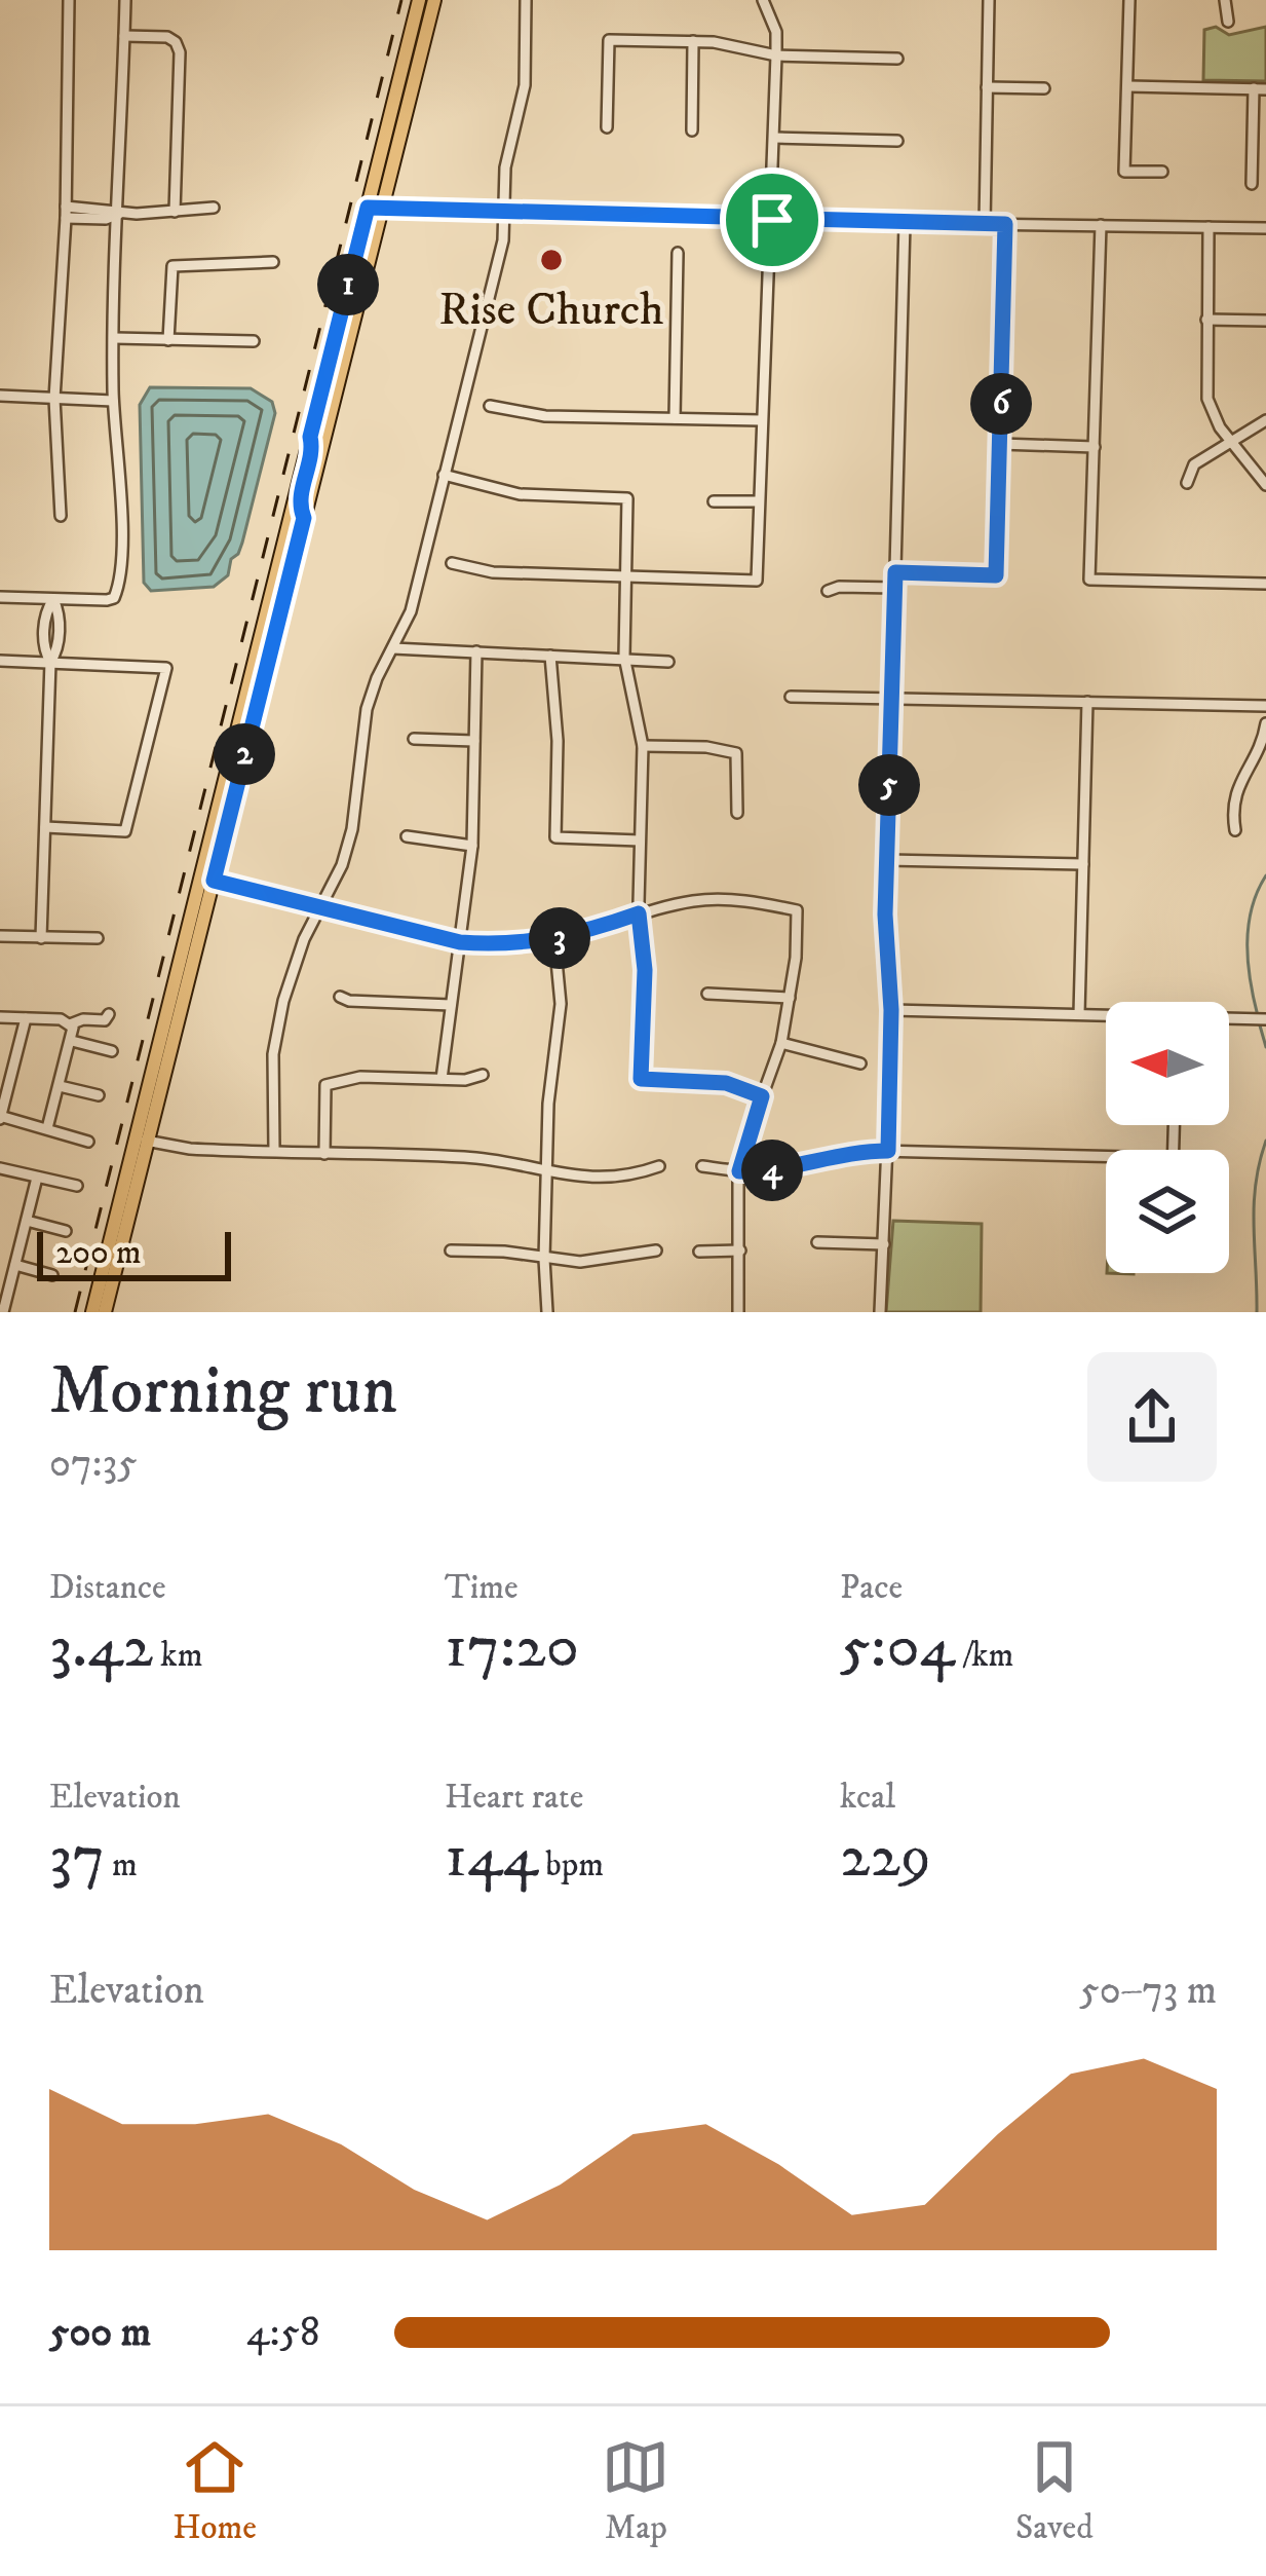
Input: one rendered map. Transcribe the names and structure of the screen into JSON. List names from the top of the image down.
{
  "places": ["Rise Church"],
  "scale_bar": "200 m",
  "north": "left",
  "page": {
    "pins": [
      "1",
      "6",
      "2",
      "5",
      "3",
      "4"
    ],
    "scale": "200 m",
    "heading": ["Morning run", "07:35"],
    "stats": [
      ["Distance", "3.42 km"],
      ["Time", "17:20"],
      ["Pace", "5:04 /km"],
      ["Elevation", "37 m"],
      ["Heart rate", "144 bpm"],
      ["kcal", "229"]
    ],
    "chart": ["Elevation", "50–73 m"],
    "list": [
      {
        "name": "500 m",
        "note": "4:58"
      }
    ],
    "tabs": ["Home", "Map", "Saved"]
  }
}
